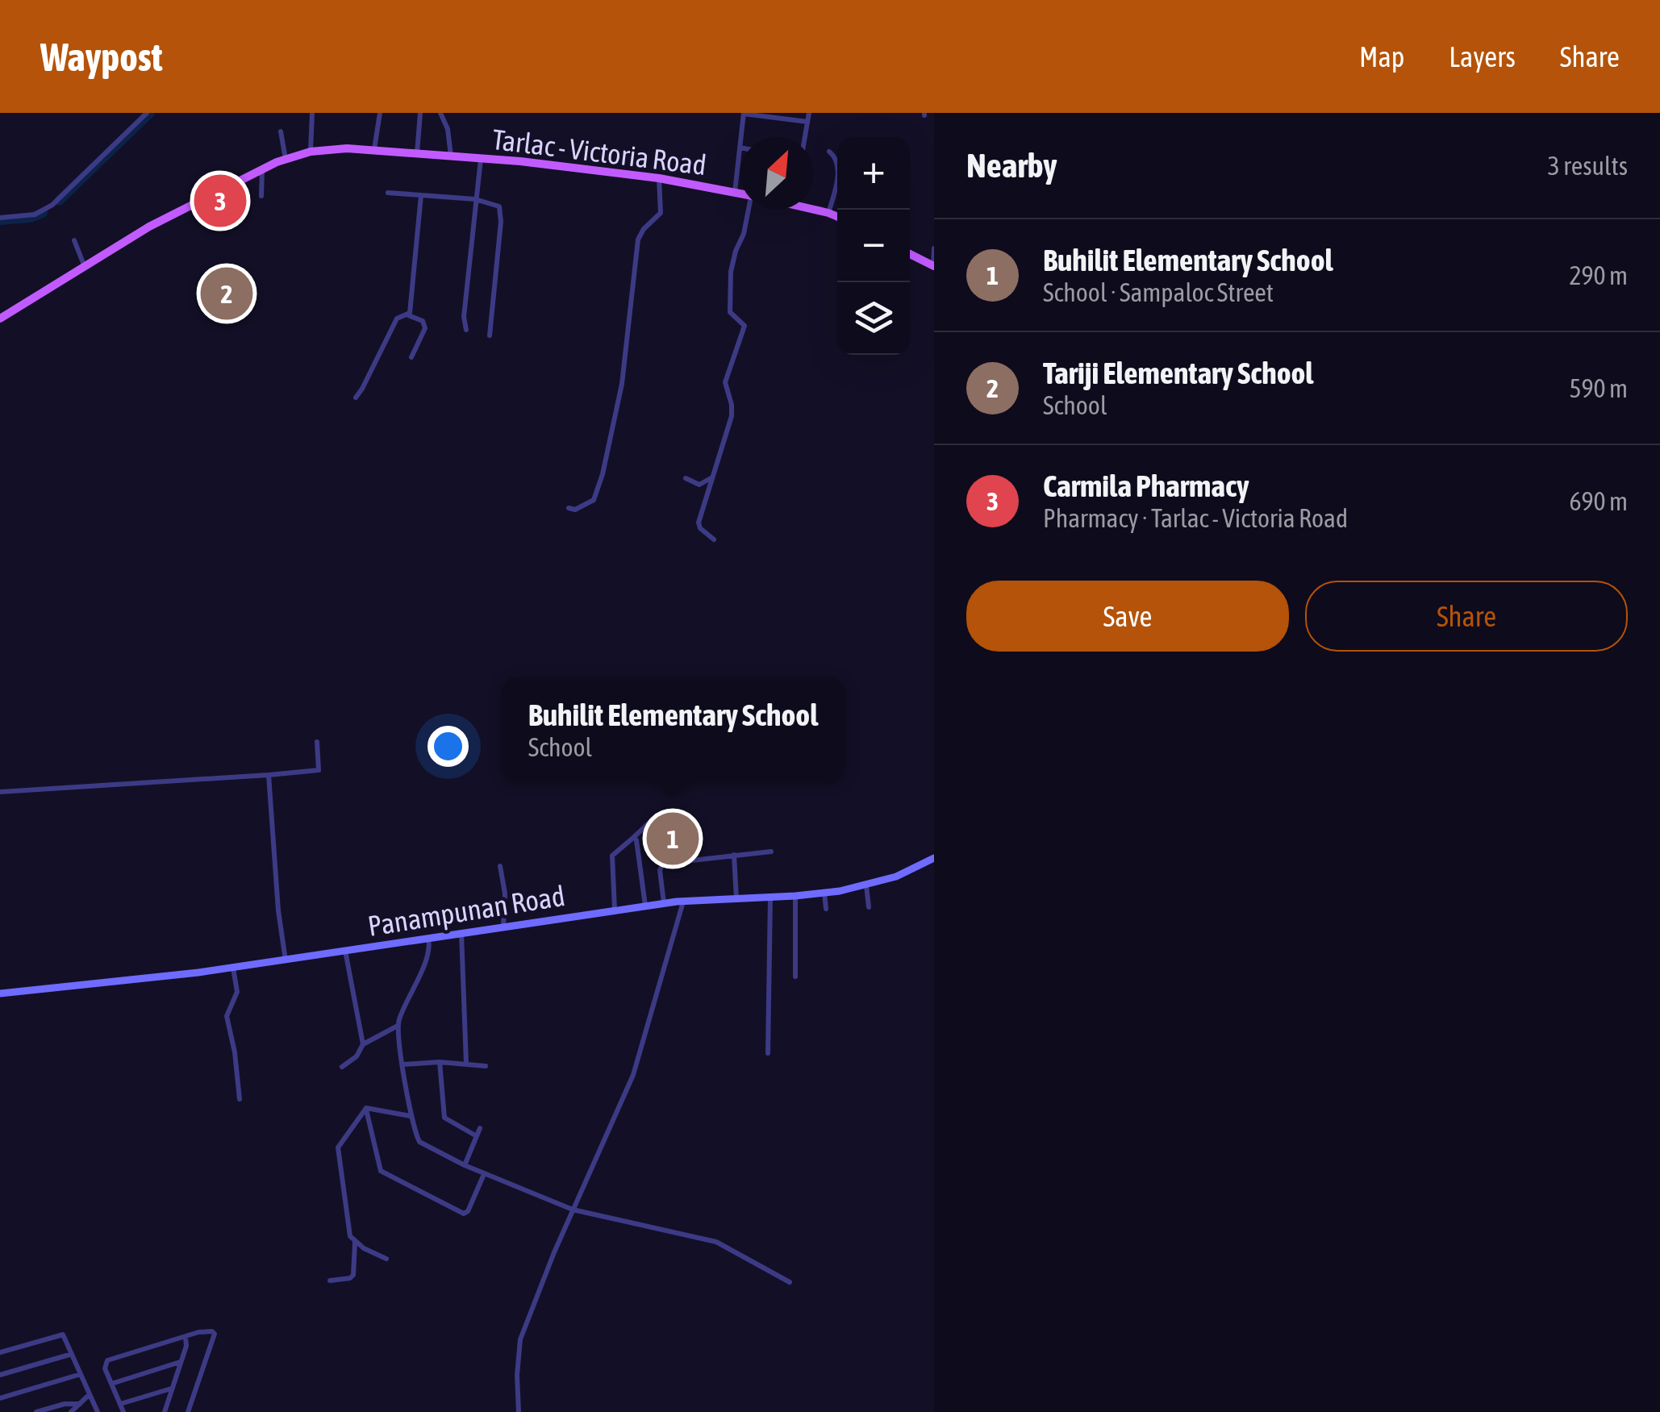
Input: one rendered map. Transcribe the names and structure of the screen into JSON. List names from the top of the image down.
{
  "streets": {
    "main road": ["Tarlac - Victoria Road"],
    "street": ["Panampunan Road"]
  },
  "north": "top right",
  "page": {
    "header": "Waypost",
    "nav": ["Map", "Layers", "Share"],
    "heading": ["Nearby", "3 results"],
    "map_buttons": ["+", "−"],
    "pins": ["3", "2", "1"],
    "list": [
      {
        "mark": "1",
        "name": "Buhilit Elementary School",
        "note": "School · Sampaloc Street",
        "value": "290 m"
      },
      {
        "mark": "2",
        "name": "Tariji Elementary School",
        "note": "School",
        "value": "590 m"
      },
      {
        "mark": "3",
        "name": "Carmila Pharmacy",
        "note": "Pharmacy · Tarlac - Victoria Road",
        "value": "690 m"
      }
    ],
    "buttons": ["Save", "Share"],
    "popup": ["Buhilit Elementary School", "School"]
  }
}
